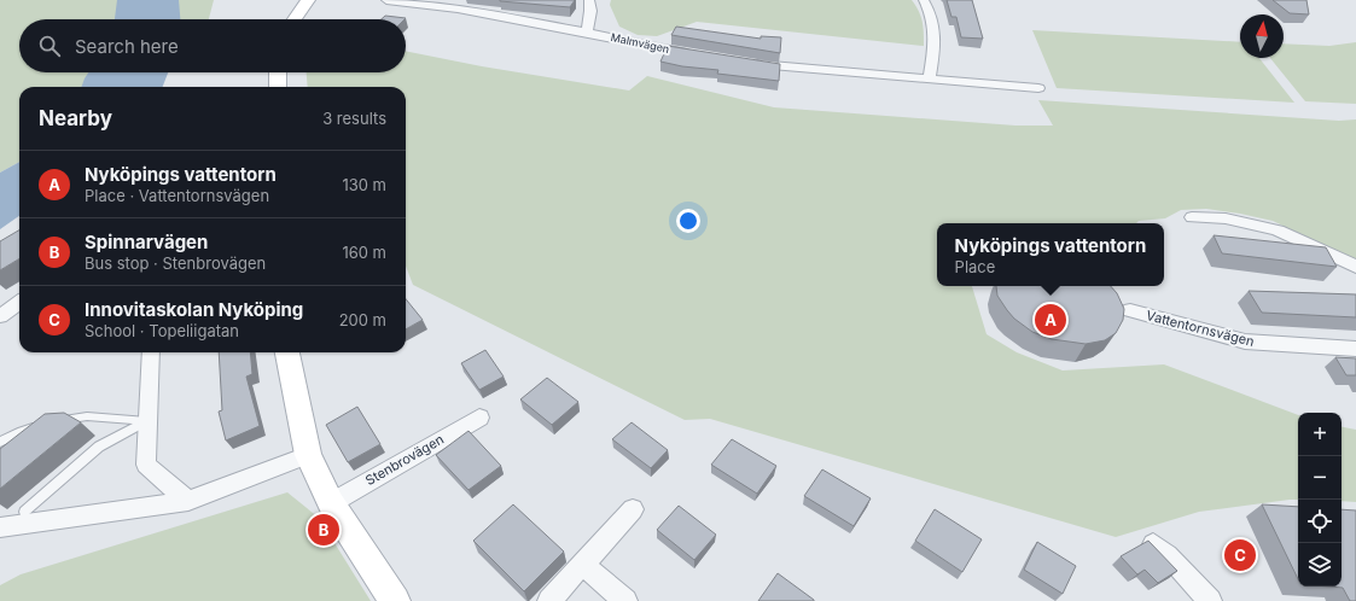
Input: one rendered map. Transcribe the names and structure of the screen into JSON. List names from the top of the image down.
{
  "streets": {
    "street": ["Malmvägen", "Vattentornsvägen", "Stenbrovägen"]
  },
  "north": "top",
  "page": {
    "search": "Search here",
    "heading": ["Nearby", "3 results"],
    "list": [
      {
        "mark": "A",
        "name": "Nyköpings vattentorn",
        "note": "Place · Vattentornsvägen",
        "value": "130 m"
      },
      {
        "mark": "B",
        "name": "Spinnarvägen",
        "note": "Bus stop · Stenbrovägen",
        "value": "160 m"
      },
      {
        "mark": "C",
        "name": "Innovitaskolan Nyköping",
        "note": "School · Topeliigatan",
        "value": "200 m"
      }
    ],
    "popup": ["Nyköpings vattentorn", "Place"],
    "pins": ["A", "B", "C"],
    "map_buttons": ["+", "−"]
  }
}
